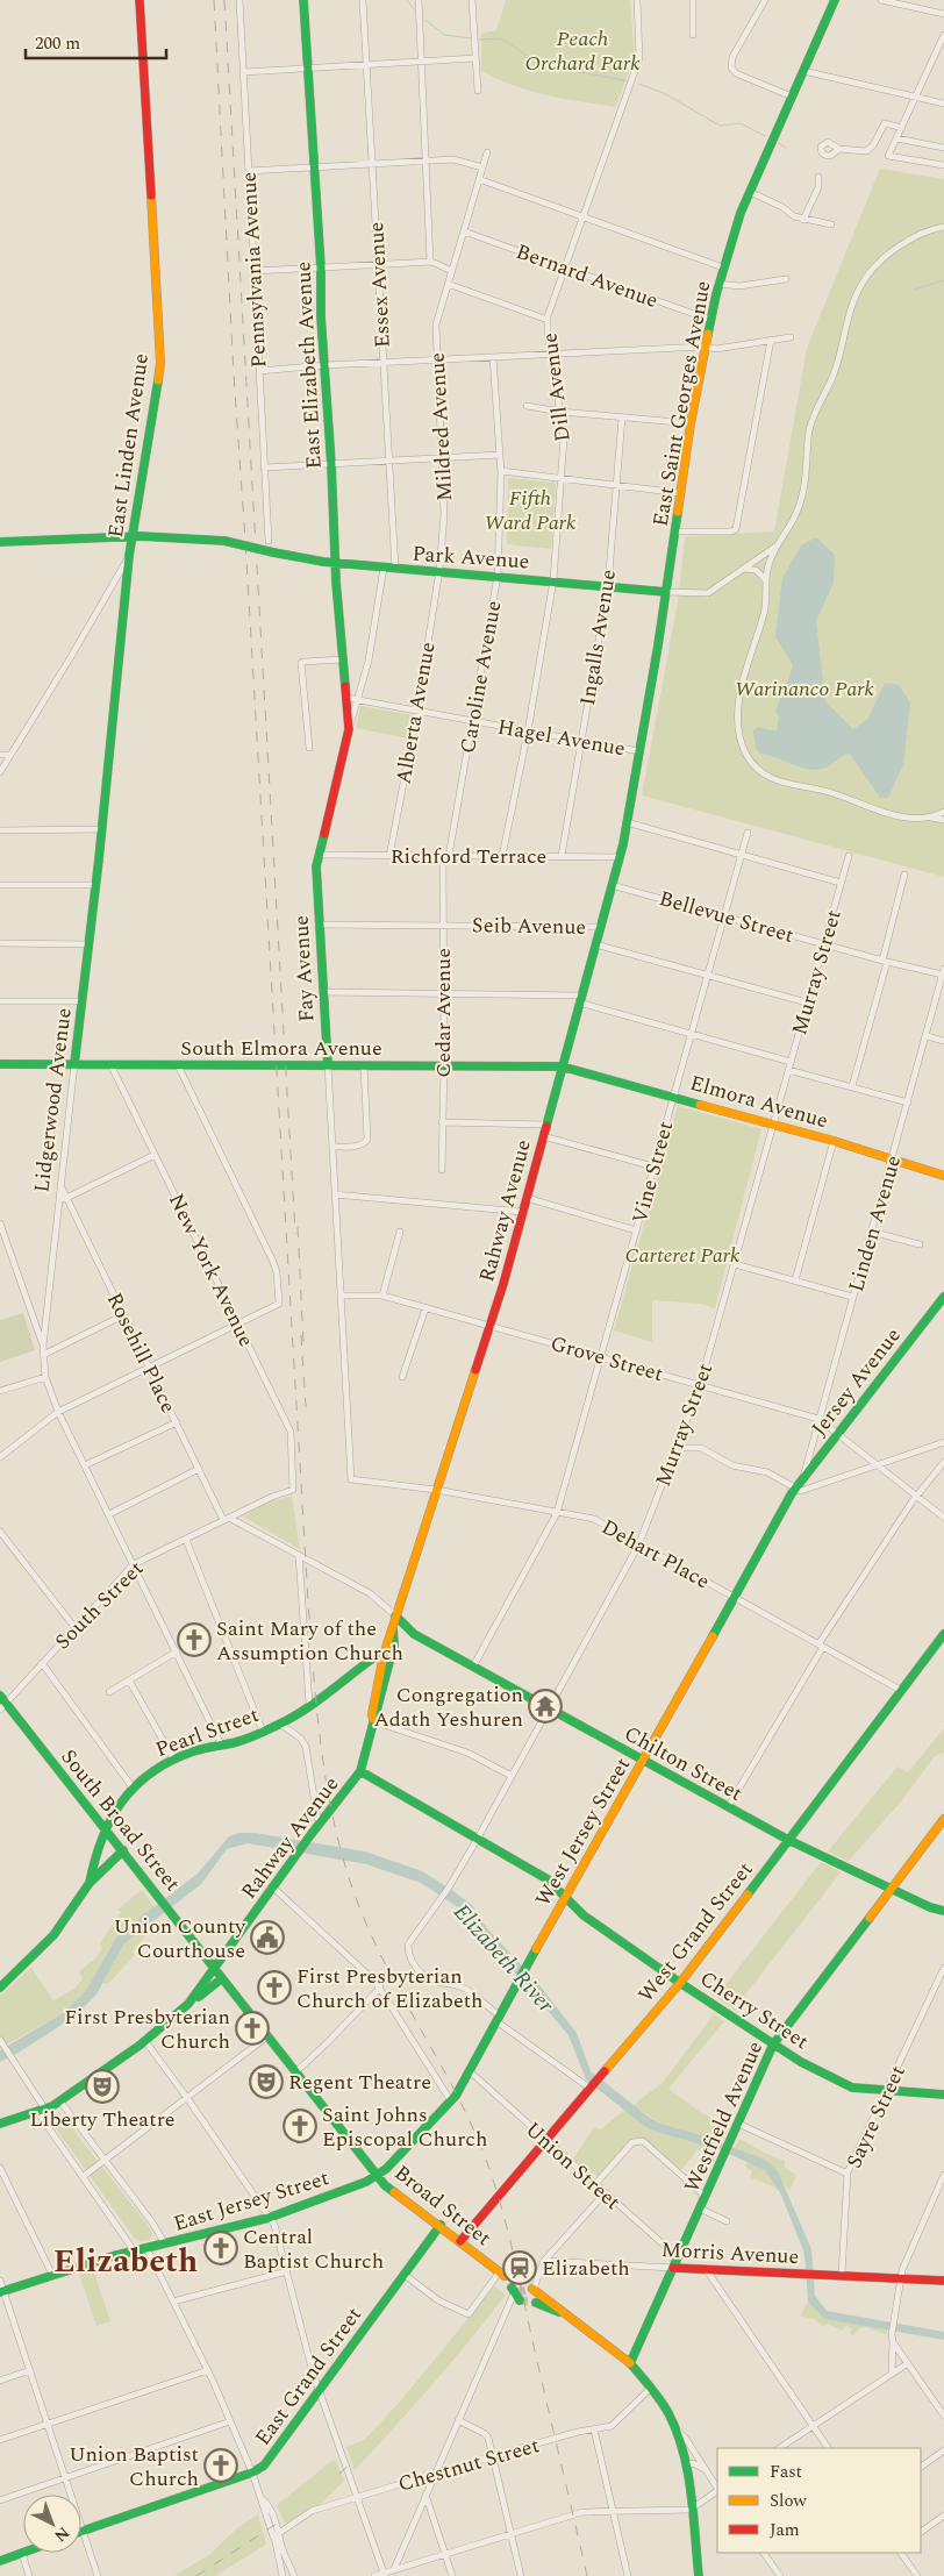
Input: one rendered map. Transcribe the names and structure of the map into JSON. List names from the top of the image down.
{
  "streets": {
    "street": [
      "Pennsylvania Avenue",
      "Bernard Avenue",
      "Essex Avenue",
      "East Elizabeth Avenue",
      "Dill Avenue",
      "East Saint Georges Avenue",
      "Mildred Avenue",
      "East Linden Avenue",
      "Park Avenue",
      "Ingalls Avenue",
      "Caroline Avenue",
      "Alberta Avenue",
      "Hagel Avenue",
      "Richford Terrace",
      "Bellevue Street",
      "Seib Avenue",
      "Fay Avenue",
      "Murray Street",
      "Cedar Avenue",
      "South Elmora Avenue",
      "Lidgerwood Avenue",
      "Elmora Avenue",
      "Vine Street",
      "Rahway Avenue",
      "Linden Avenue",
      "New York Avenue",
      "Rosehill Place",
      "Grove Street",
      "Jersey Avenue",
      "Dehart Place",
      "South Street",
      "Pearl Street",
      "Chilton Street",
      "South Broad Street",
      "West Jersey Street",
      "West Grand Street",
      "Cherry Street",
      "Westfield Avenue",
      "Sayre Street",
      "Union Street",
      "East Jersey Street",
      "Broad Street",
      "Morris Avenue",
      "East Grand Street",
      "Chestnut Street"
    ]
  },
  "crossings": [
    ["Bernard Avenue", "Dill Avenue"],
    ["Bernard Avenue", "East Saint Georges Avenue"],
    ["Essex Avenue", "Park Avenue"],
    ["East Elizabeth Avenue", "Park Avenue"],
    ["East Elizabeth Avenue", "Hagel Avenue"],
    ["East Elizabeth Avenue", "Fay Avenue"],
    ["Dill Avenue", "Park Avenue"],
    ["Dill Avenue", "Hagel Avenue"],
    ["Dill Avenue", "Richford Terrace"],
    ["East Saint Georges Avenue", "Park Avenue"],
    ["East Saint Georges Avenue", "Hagel Avenue"],
    ["East Saint Georges Avenue", "Rahway Avenue"],
    ["Mildred Avenue", "Park Avenue"],
    ["Mildred Avenue", "Alberta Avenue"],
    ["East Linden Avenue", "Park Avenue"],
    ["East Linden Avenue", "Lidgerwood Avenue"],
    ["Park Avenue", "Ingalls Avenue"],
    ["Park Avenue", "Caroline Avenue"],
    ["Park Avenue", "Alberta Avenue"],
    ["Park Avenue", "Fay Avenue"],
    ["Ingalls Avenue", "Hagel Avenue"],
    ["Ingalls Avenue", "Richford Terrace"],
    ["Caroline Avenue", "Hagel Avenue"],
    ["Caroline Avenue", "Richford Terrace"],
    ["Caroline Avenue", "Cedar Avenue"],
    ["Alberta Avenue", "Hagel Avenue"],
    ["Alberta Avenue", "Richford Terrace"],
    ["Hagel Avenue", "Fay Avenue"],
    ["Richford Terrace", "Fay Avenue"],
    ["Richford Terrace", "Cedar Avenue"],
    ["Richford Terrace", "Rahway Avenue"],
    ["Bellevue Street", "Murray Street"],
    ["Bellevue Street", "Vine Street"],
    ["Bellevue Street", "Rahway Avenue"],
    ["Bellevue Street", "Linden Avenue"],
    ["Seib Avenue", "Fay Avenue"],
    ["Seib Avenue", "Cedar Avenue"],
    ["Seib Avenue", "Rahway Avenue"],
    ["Fay Avenue", "South Elmora Avenue"],
    ["Fay Avenue", "Grove Street"],
    ["Fay Avenue", "Dehart Place"],
    ["Murray Street", "Elmora Avenue"],
    ["Murray Street", "Grove Street"],
    ["Murray Street", "Dehart Place"],
    ["Murray Street", "Chilton Street"],
    ["Murray Street", "West Jersey Street"],
    ["Murray Street", "Cherry Street"],
    ["Cedar Avenue", "South Elmora Avenue"],
    ["South Elmora Avenue", "Lidgerwood Avenue"],
    ["South Elmora Avenue", "Elmora Avenue"],
    ["South Elmora Avenue", "Rahway Avenue"],
    ["South Elmora Avenue", "New York Avenue"],
    ["Lidgerwood Avenue", "Rosehill Place"],
    ["Elmora Avenue", "Vine Street"],
    ["Elmora Avenue", "Rahway Avenue"],
    ["Elmora Avenue", "Linden Avenue"],
    ["Vine Street", "Grove Street"],
    ["Vine Street", "Dehart Place"],
    ["Vine Street", "Chilton Street"],
    ["Rahway Avenue", "Grove Street"],
    ["Rahway Avenue", "Dehart Place"],
    ["Rahway Avenue", "Pearl Street"],
    ["Rahway Avenue", "Chilton Street"],
    ["Rahway Avenue", "South Broad Street"],
    ["Rahway Avenue", "Cherry Street"],
    ["Rahway Avenue", "Broad Street"],
    ["Linden Avenue", "Grove Street"],
    ["Linden Avenue", "Jersey Avenue"],
    ["New York Avenue", "Rosehill Place"],
    ["New York Avenue", "South Street"],
    ["Rosehill Place", "South Street"],
    ["Grove Street", "Jersey Avenue"],
    ["Jersey Avenue", "West Jersey Street"],
    ["Dehart Place", "West Jersey Street"],
    ["Dehart Place", "West Grand Street"],
    ["South Street", "South Broad Street"],
    ["Pearl Street", "South Broad Street"],
    ["Chilton Street", "West Jersey Street"],
    ["Chilton Street", "West Grand Street"],
    ["Chilton Street", "Westfield Avenue"],
    ["South Broad Street", "Broad Street"],
    ["West Jersey Street", "Cherry Street"],
    ["West Jersey Street", "Union Street"],
    ["West Jersey Street", "East Jersey Street"],
    ["West Jersey Street", "Broad Street"],
    ["West Grand Street", "Cherry Street"],
    ["West Grand Street", "Union Street"],
    ["West Grand Street", "Broad Street"],
    ["Cherry Street", "Westfield Avenue"],
    ["Cherry Street", "Sayre Street"],
    ["Westfield Avenue", "Union Street"],
    ["Westfield Avenue", "Morris Avenue"],
    ["Sayre Street", "Morris Avenue"],
    ["East Jersey Street", "Broad Street"],
    ["Broad Street", "East Grand Street"]
  ],
  "districts": ["Elizabeth"],
  "water": ["Elizabeth River"],
  "parks": [
    "Peach Orchard Park",
    "Fifth Ward Park",
    "Warinanco Park",
    "Carteret Park"
  ],
  "places": {
    "church": [
      "Saint Mary of the Assumption Church",
      "First Presbyterian Church of Elizabeth",
      "First Presbyterian Church",
      "Saint Johns Episcopal Church",
      "Central Baptist Church",
      "Union Baptist Church"
    ],
    "temple": ["Congregation Adath Yeshuren"],
    "public building": ["Union County Courthouse"],
    "theatre": ["Regent Theatre", "Liberty Theatre"],
    "station": ["Elizabeth"]
  },
  "legend": ["Fast", "Slow", "Jam"],
  "scale_bar": "200 m",
  "north": "bottom right"
}
